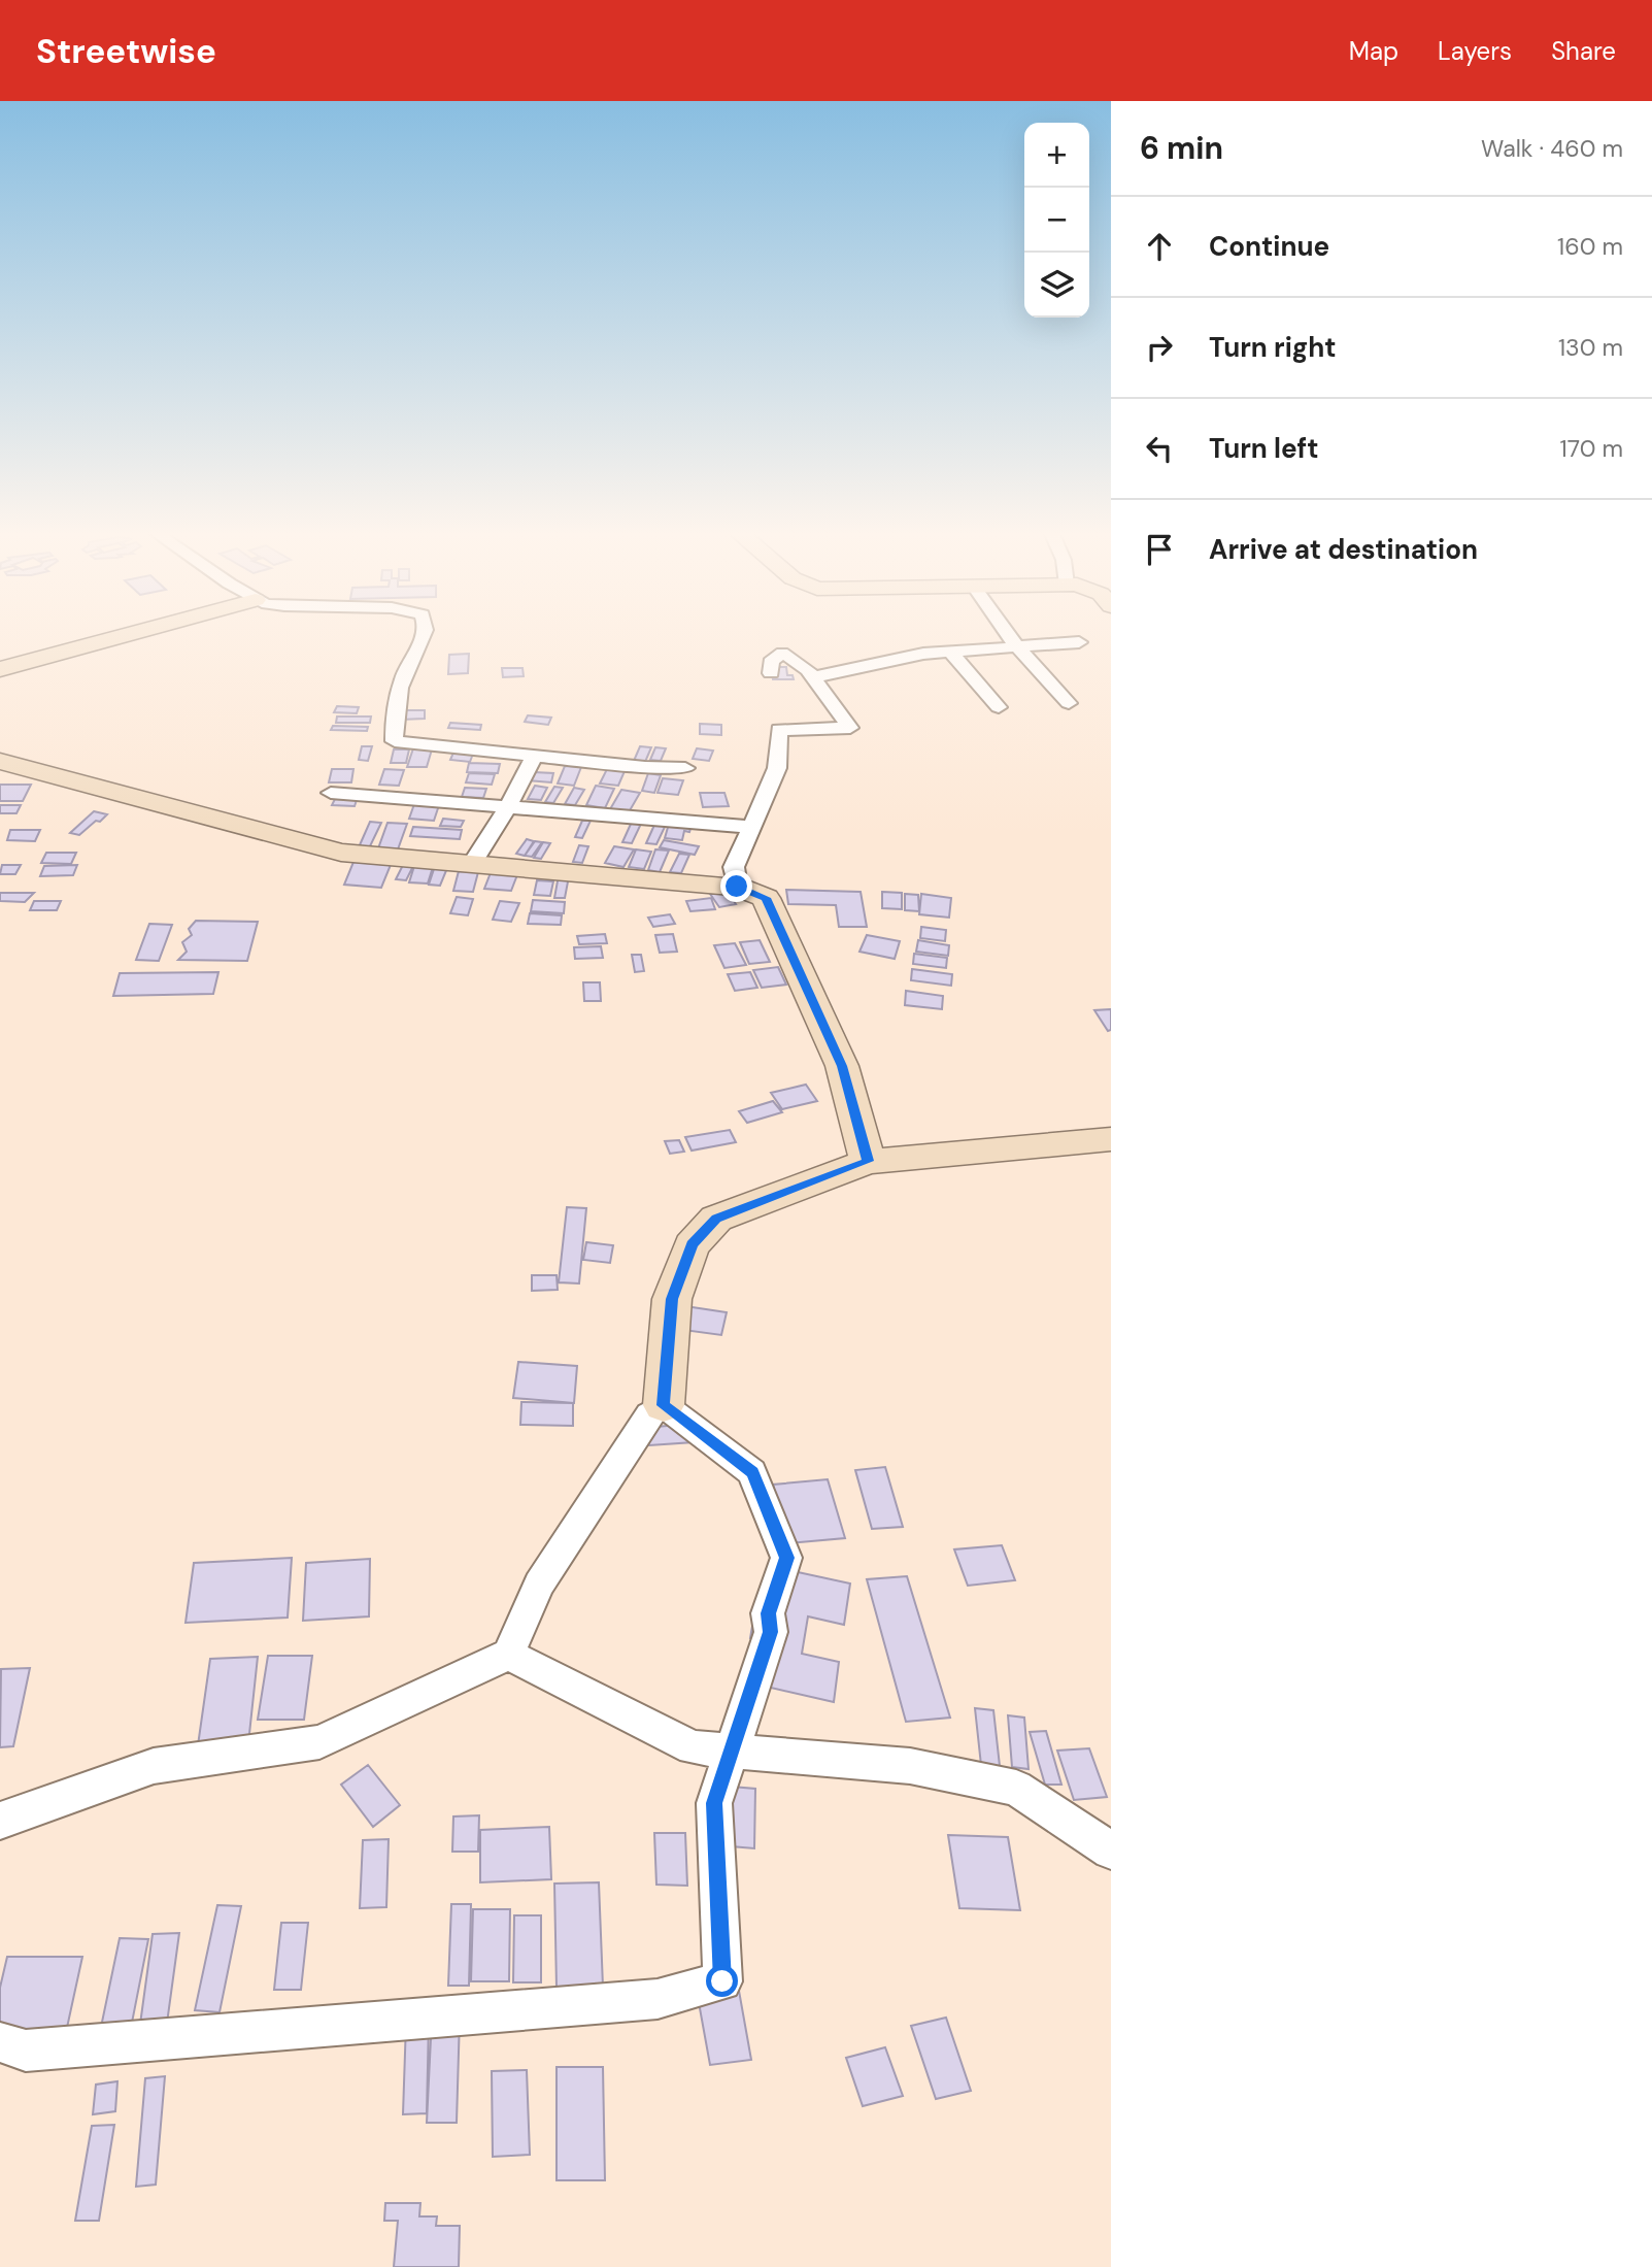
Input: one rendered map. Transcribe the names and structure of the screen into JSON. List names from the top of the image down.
{
  "page": {
    "header": "Streetwise",
    "nav": ["Map", "Layers", "Share"],
    "heading": ["6 min", "Walk · 460 m"],
    "map_buttons": ["+", "−"],
    "list": [
      ["Continue", "160 m"],
      ["Turn right", "130 m"],
      ["Turn left", "170 m"],
      "Arrive at destination"
    ]
  }
}
